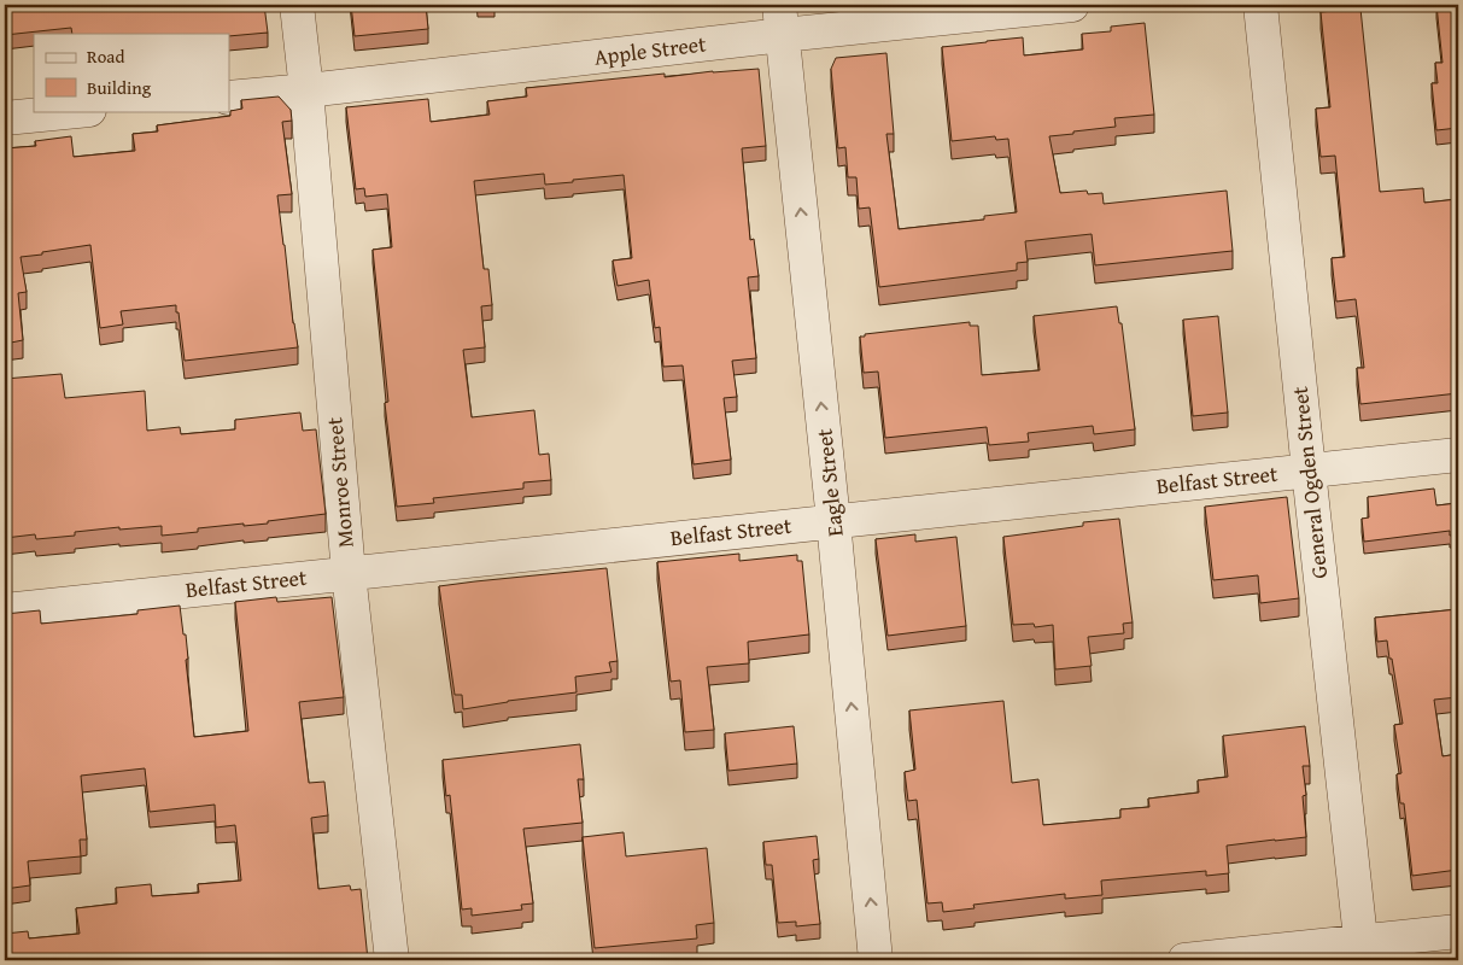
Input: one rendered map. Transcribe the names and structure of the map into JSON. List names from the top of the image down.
{
  "streets": {
    "street": [
      "Apple Street",
      "Belfast Street",
      "Monroe Street",
      "Eagle Street",
      "General Ogden Street"
    ]
  },
  "crossings": [
    ["Apple Street", "Monroe Street"],
    ["Apple Street", "Eagle Street"],
    ["Belfast Street", "Monroe Street"],
    ["Belfast Street", "Eagle Street"],
    ["Belfast Street", "General Ogden Street"]
  ],
  "one_way": ["Eagle Street"],
  "legend": ["Road", "Building"]
}
